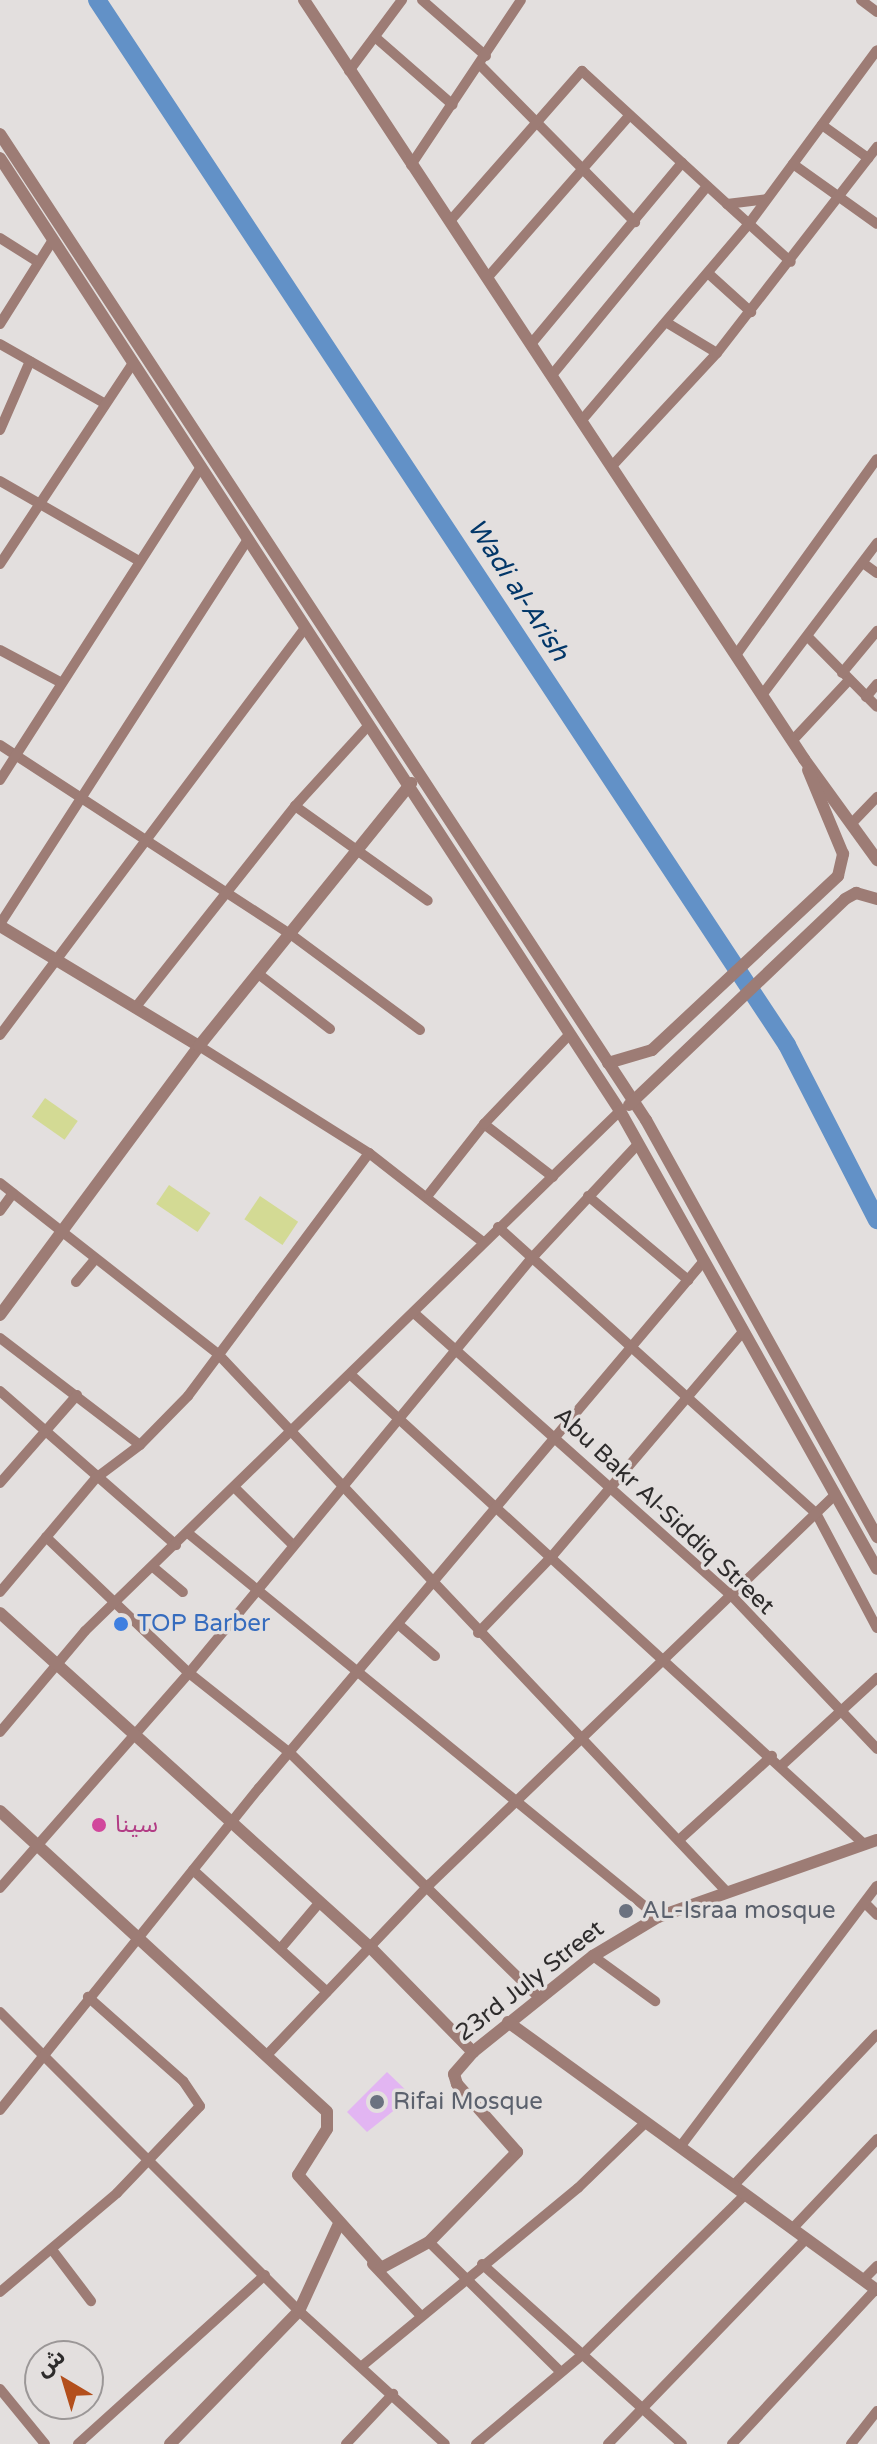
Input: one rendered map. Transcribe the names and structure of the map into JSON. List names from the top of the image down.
{
  "streets": {
    "street": ["Abu Bakr Al-Siddiq Street", "23rd July Street"]
  },
  "water": ["Wadi al-Arish"],
  "places": [
    "TOP Barber",
    "سينا",
    "AL-Israa mosque",
    "Rifai Mosque"
  ],
  "north": "top left"
}
